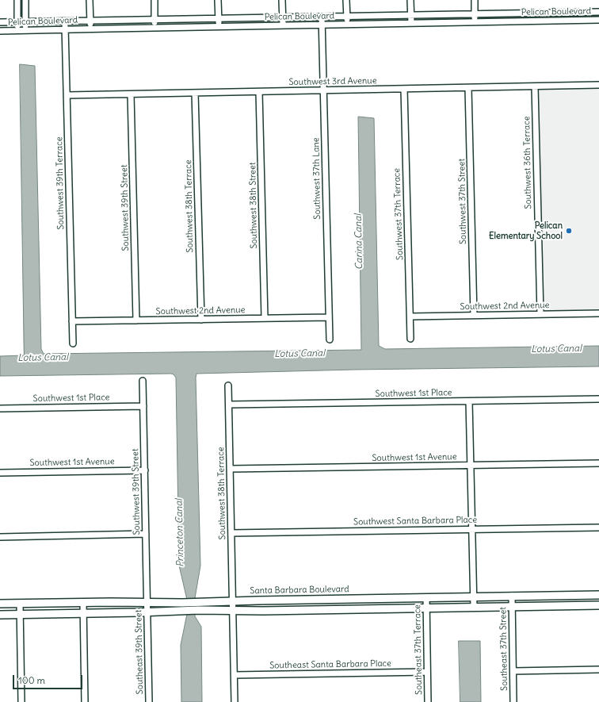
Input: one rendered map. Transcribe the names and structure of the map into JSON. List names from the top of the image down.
{
  "streets": {
    "main road": ["Santa Barbara Boulevard"],
    "street": [
      "Pelican Boulevard",
      "Southwest 3rd Avenue",
      "Southwest 36th Terrace",
      "Southwest 37th Lane",
      "Southwest 39th Terrace",
      "Southwest 37th Street",
      "Southwest 38th Street",
      "Southwest 38th Terrace",
      "Southwest 39th Street",
      "Southwest 37th Terrace",
      "Southwest 2nd Avenue",
      "Southwest 1st Place",
      "Southwest 1st Avenue",
      "Southwest Santa Barbara Place",
      "Southeast 37th Street",
      "Southeast 37th Terrace",
      "Southeast 39th Street",
      "Southeast Santa Barbara Place"
    ]
  },
  "crossings": [
    ["Pelican Boulevard", "Southwest 37th Lane"],
    ["Pelican Boulevard", "Southwest 39th Terrace"],
    ["Southwest 3rd Avenue", "Southwest 36th Terrace"],
    ["Southwest 3rd Avenue", "Southwest 37th Lane"],
    ["Southwest 3rd Avenue", "Southwest 39th Terrace"],
    ["Southwest 3rd Avenue", "Southwest 37th Street"],
    ["Southwest 3rd Avenue", "Southwest 38th Street"],
    ["Southwest 3rd Avenue", "Southwest 38th Terrace"],
    ["Southwest 3rd Avenue", "Southwest 39th Street"],
    ["Southwest 3rd Avenue", "Southwest 37th Terrace"],
    ["Southwest 36th Terrace", "Southwest 2nd Avenue"],
    ["Southwest 37th Lane", "Southwest 2nd Avenue"],
    ["Southwest 39th Terrace", "Southwest 2nd Avenue"],
    ["Southwest 37th Street", "Southwest 2nd Avenue"],
    ["Southwest 38th Street", "Southwest 2nd Avenue"],
    ["Southwest 38th Terrace", "Southwest 2nd Avenue"],
    ["Southwest 38th Terrace", "Southwest 1st Place"],
    ["Southwest 38th Terrace", "Southwest 1st Avenue"],
    ["Southwest 38th Terrace", "Southwest Santa Barbara Place"],
    ["Southwest 38th Terrace", "Santa Barbara Boulevard"],
    ["Southwest 38th Terrace", "Southeast Santa Barbara Place"],
    ["Southwest 39th Street", "Southwest 2nd Avenue"],
    ["Southwest 39th Street", "Southwest 1st Place"],
    ["Southwest 39th Street", "Southwest 1st Avenue"],
    ["Southwest 39th Street", "Santa Barbara Boulevard"],
    ["Southwest 39th Street", "Southeast 39th Street"],
    ["Southwest 37th Terrace", "Southwest 2nd Avenue"],
    ["Santa Barbara Boulevard", "Southeast 37th Street"],
    ["Santa Barbara Boulevard", "Southeast 37th Terrace"],
    ["Santa Barbara Boulevard", "Southeast 39th Street"],
    ["Southeast 37th Terrace", "Southeast Santa Barbara Place"]
  ],
  "water": ["Carina Canal", "Lotus Canal", "Princeton Canal"],
  "places": ["Pelican Elementary School"],
  "scale_bar": "100 m"
}
